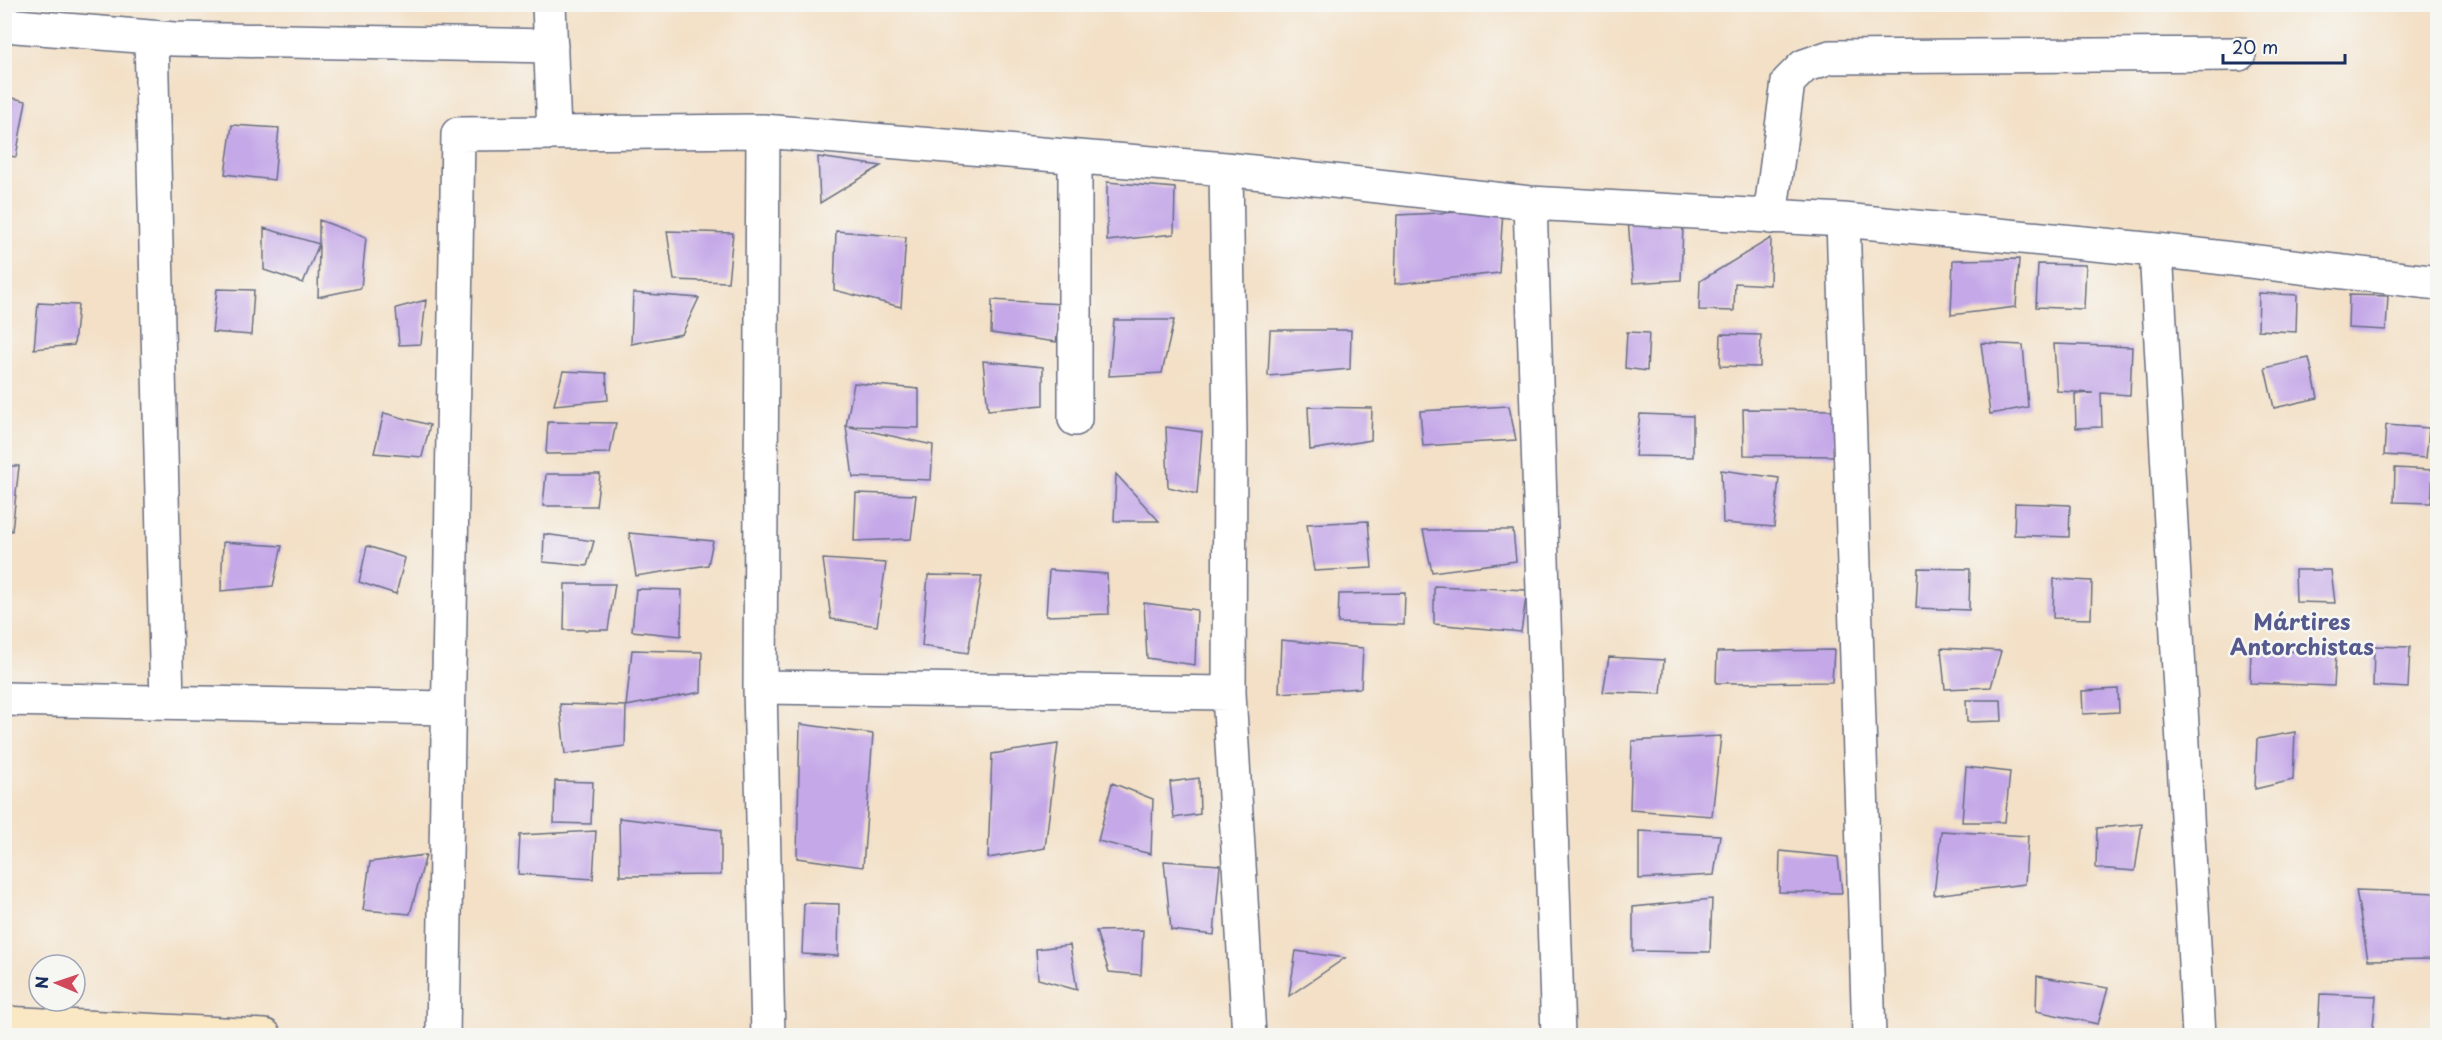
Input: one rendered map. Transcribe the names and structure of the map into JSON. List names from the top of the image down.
{
  "districts": ["Mártires Antorchistas"],
  "scale_bar": "20 m",
  "north": "left"
}
